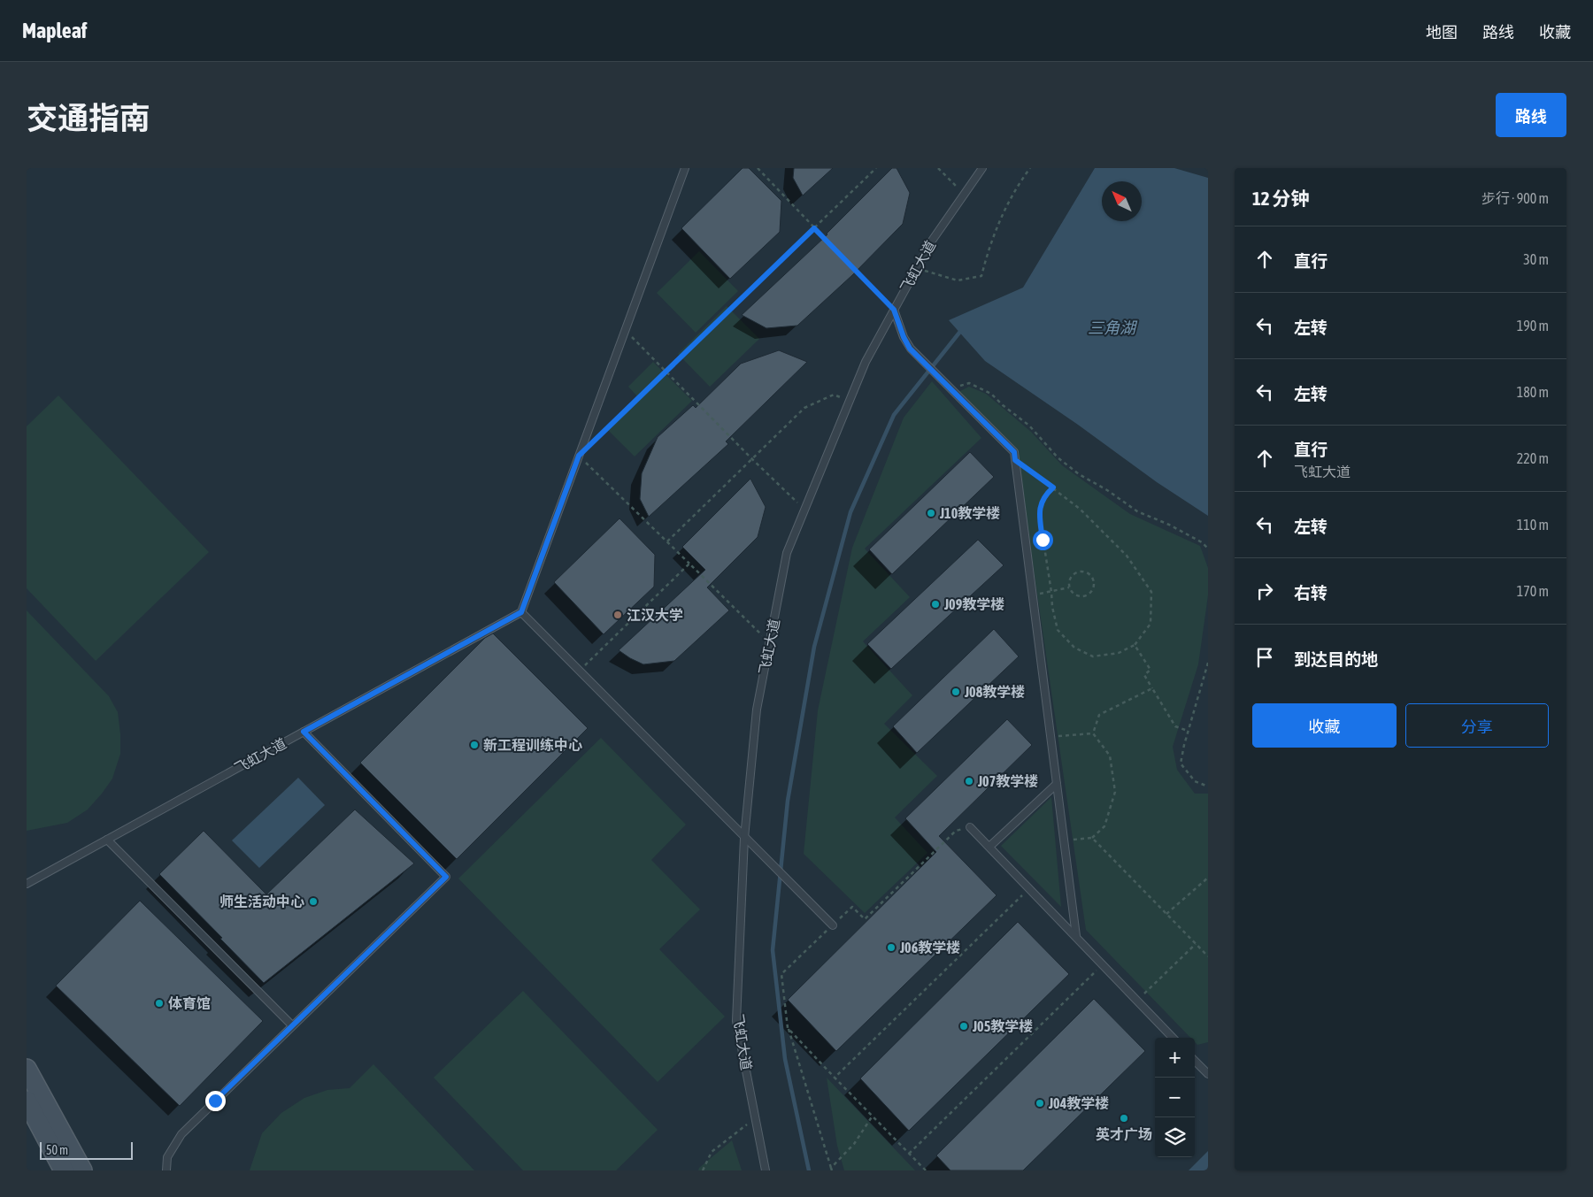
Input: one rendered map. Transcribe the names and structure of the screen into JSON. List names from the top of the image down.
{
  "streets": {
    "lane": ["飞虹大道"]
  },
  "water": ["三角湖"],
  "places": [
    "J10教学楼",
    "J09教学楼",
    "江汉大学",
    "J08教学楼",
    "新工程训练中心",
    "J07教学楼",
    "师生活动中心",
    "J06教学楼",
    "体育馆",
    "J05教学楼",
    "J04教学楼",
    "英才广场"
  ],
  "scale_bar": "50 m",
  "north": "top left",
  "page": {
    "header": "Mapleaf",
    "nav": ["地图", "路线", "收藏"],
    "title": "交通指南",
    "buttons": [
      "路线",
      ["收藏", "分享"]
    ],
    "heading": ["12 分钟", "步行 · 900 m"],
    "list": [
      ["直行", "30 m"],
      ["左转", "190 m"],
      ["左转", "180 m"],
      ["直行", "飞虹大道", "220 m"],
      ["左转", "110 m"],
      ["右转", "170 m"],
      "到达目的地"
    ],
    "map_buttons": ["+", "−"],
    "scale": "50 m"
  }
}
